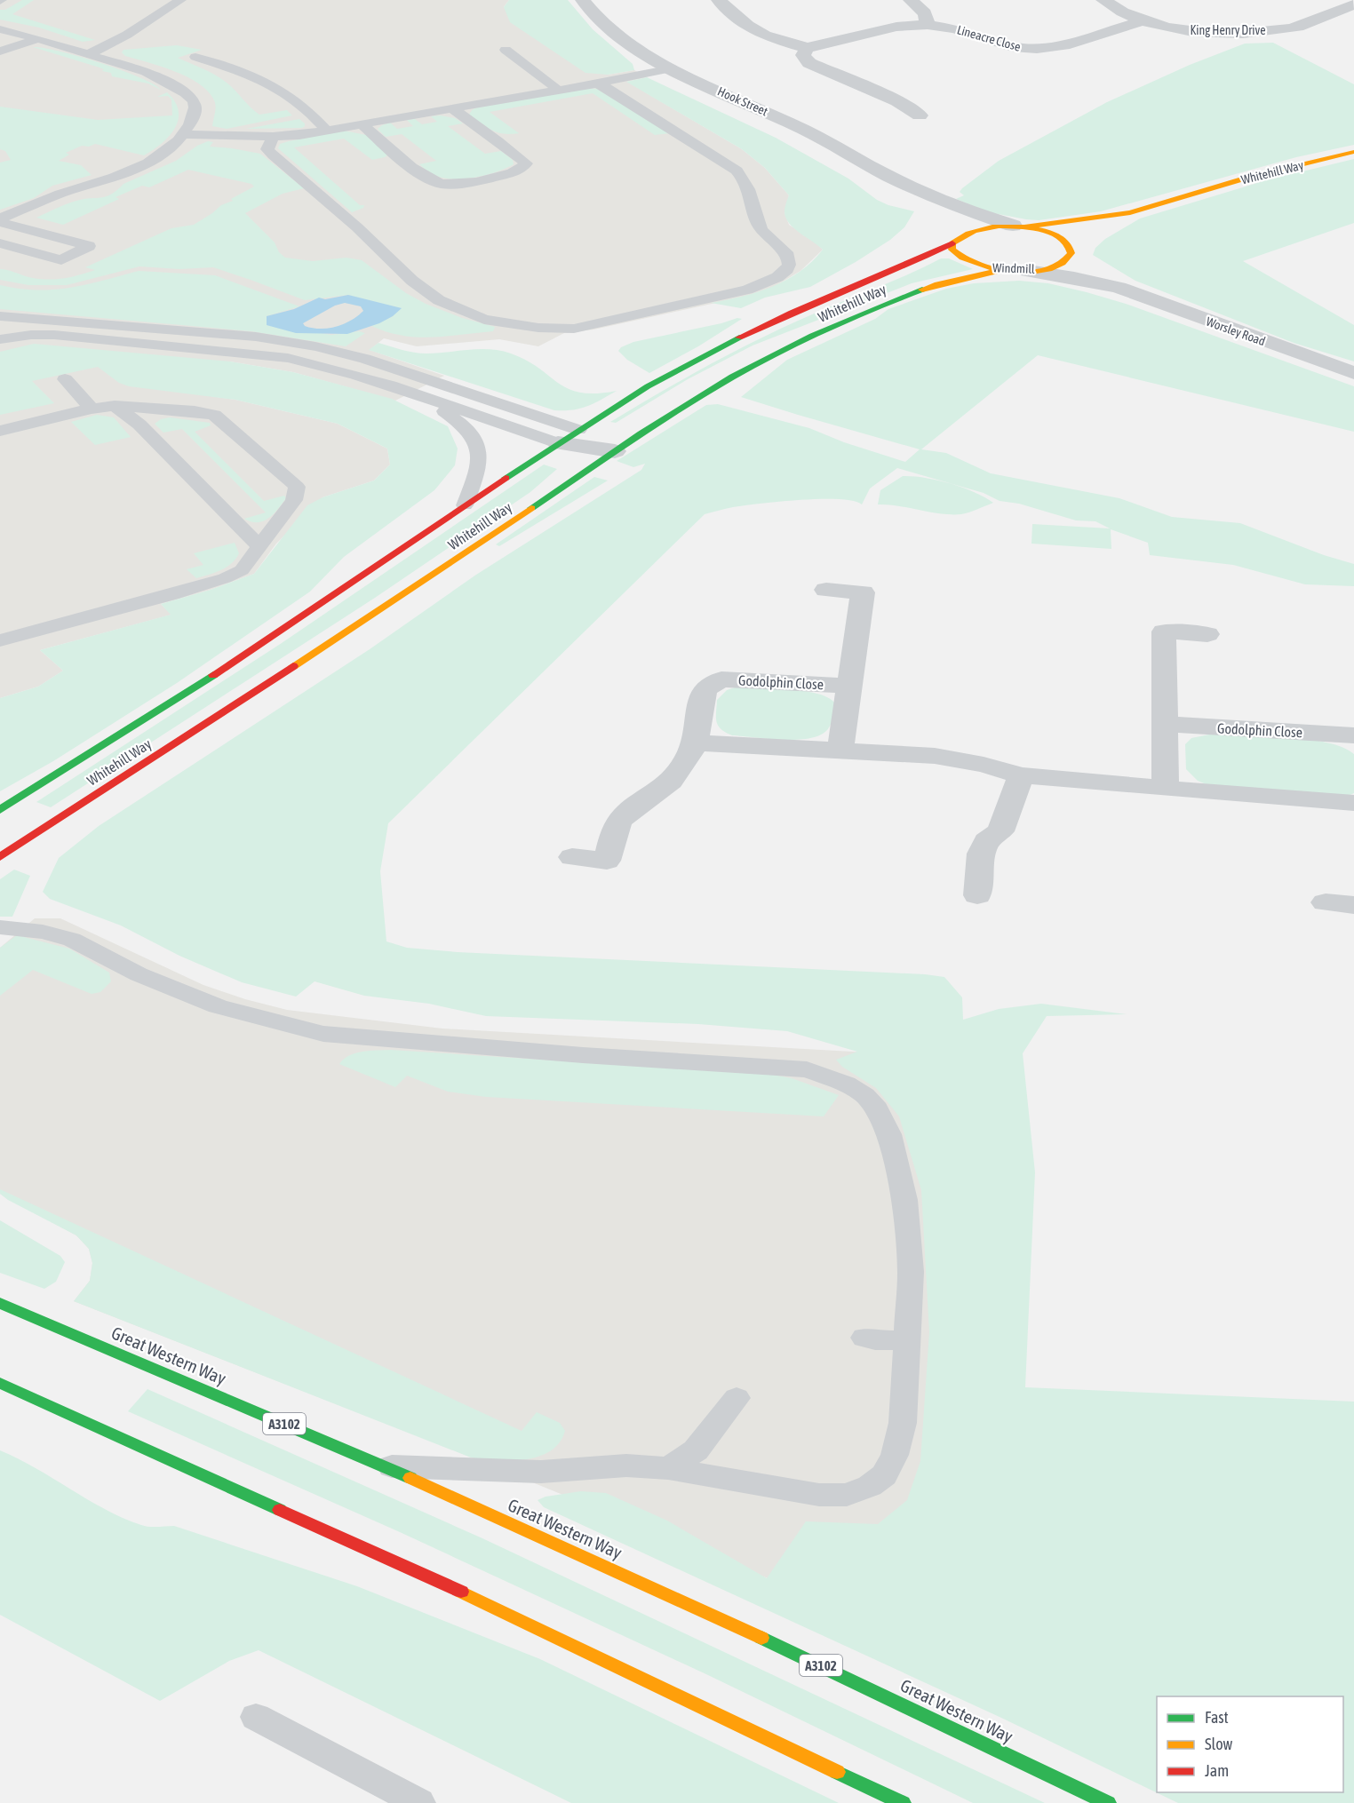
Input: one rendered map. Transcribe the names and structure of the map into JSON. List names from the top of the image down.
{
  "streets": {
    "main road": [
      "Whitehill Way",
      "Windmill",
      "Great Western Way",
      "A3102"
    ],
    "street": [
      "King Henry Drive",
      "Lineacre Close",
      "Hook Street",
      "Worsley Road",
      "Godolphin Close"
    ]
  },
  "crossings": [
    ["King Henry Drive", "Lineacre Close"],
    ["Hook Street", "Whitehill Way"],
    ["Hook Street", "Windmill"],
    ["Whitehill Way", "Windmill"],
    ["Windmill", "Worsley Road"]
  ],
  "legend": ["Fast", "Slow", "Jam"]
}
